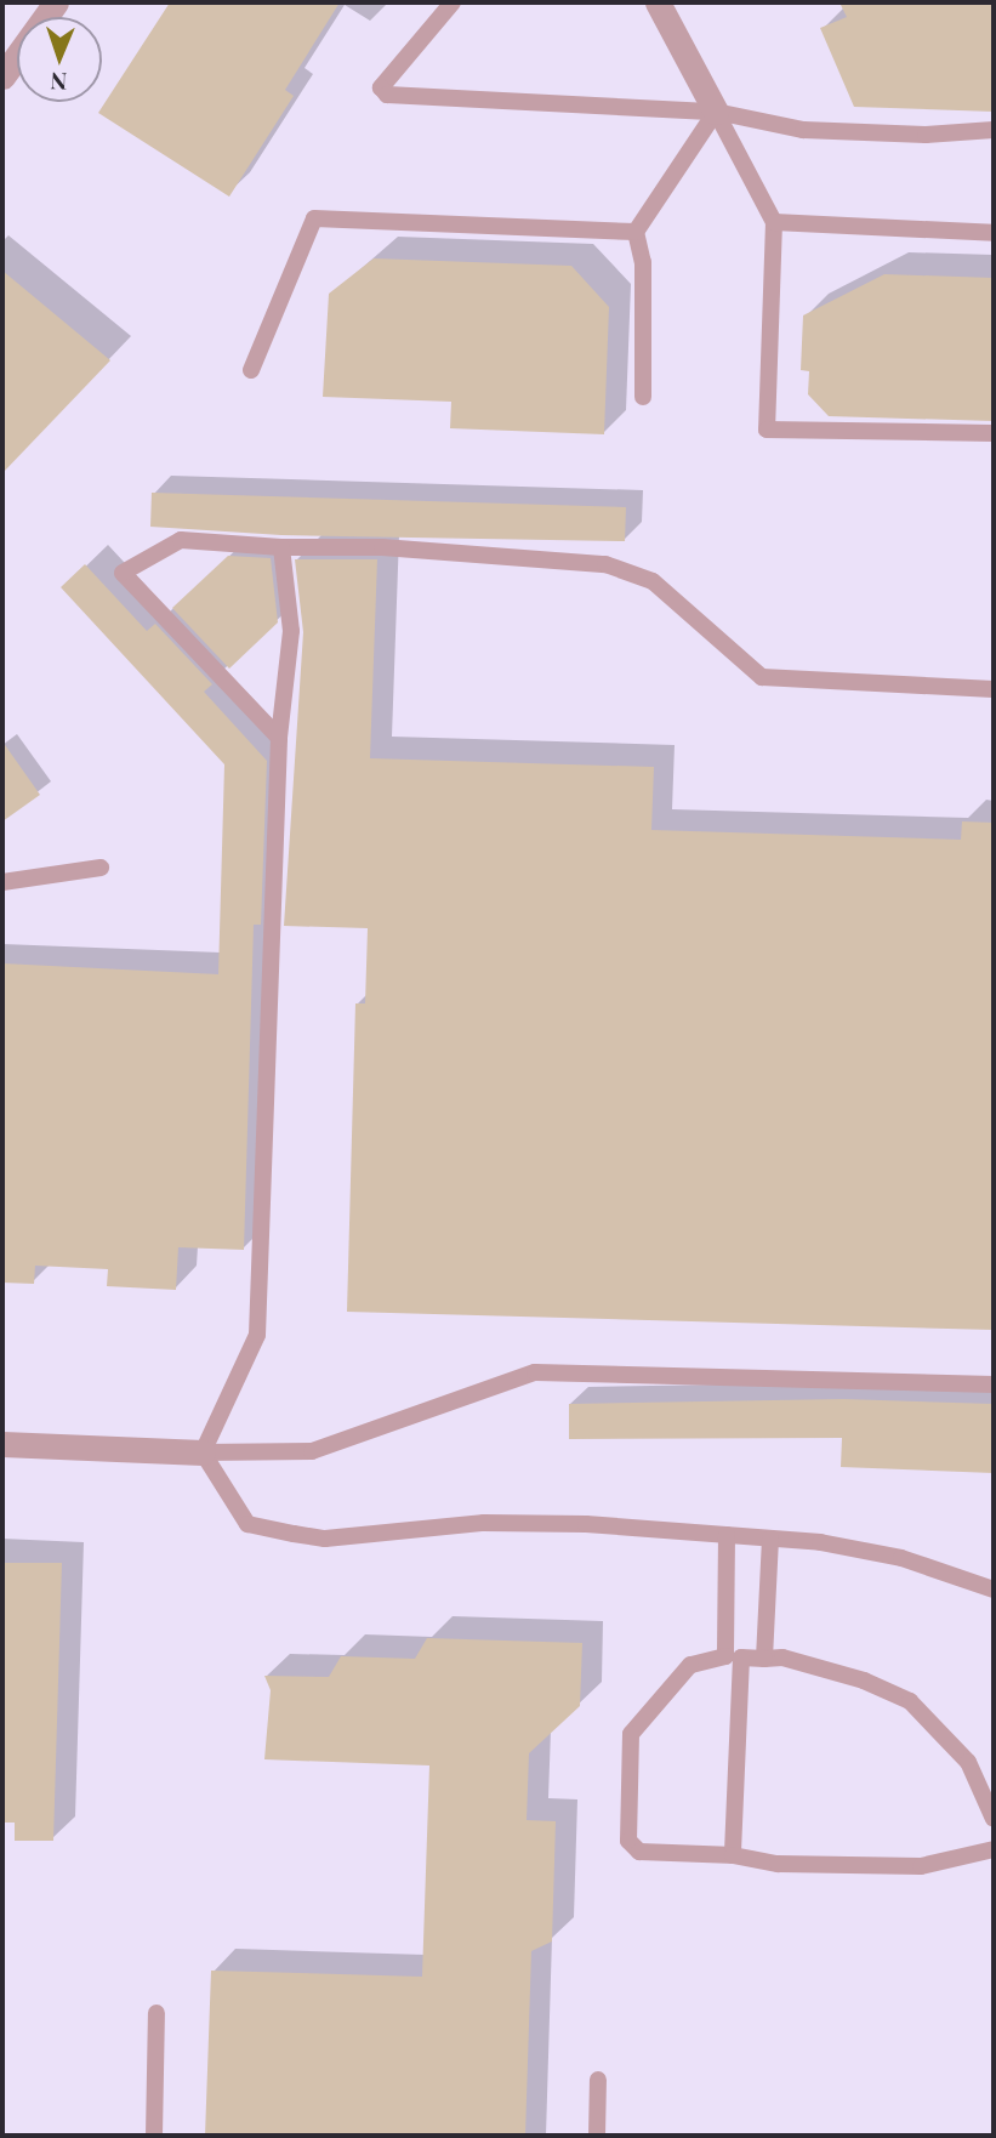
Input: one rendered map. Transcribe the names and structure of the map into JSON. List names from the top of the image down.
{
  "north": "bottom"
}
